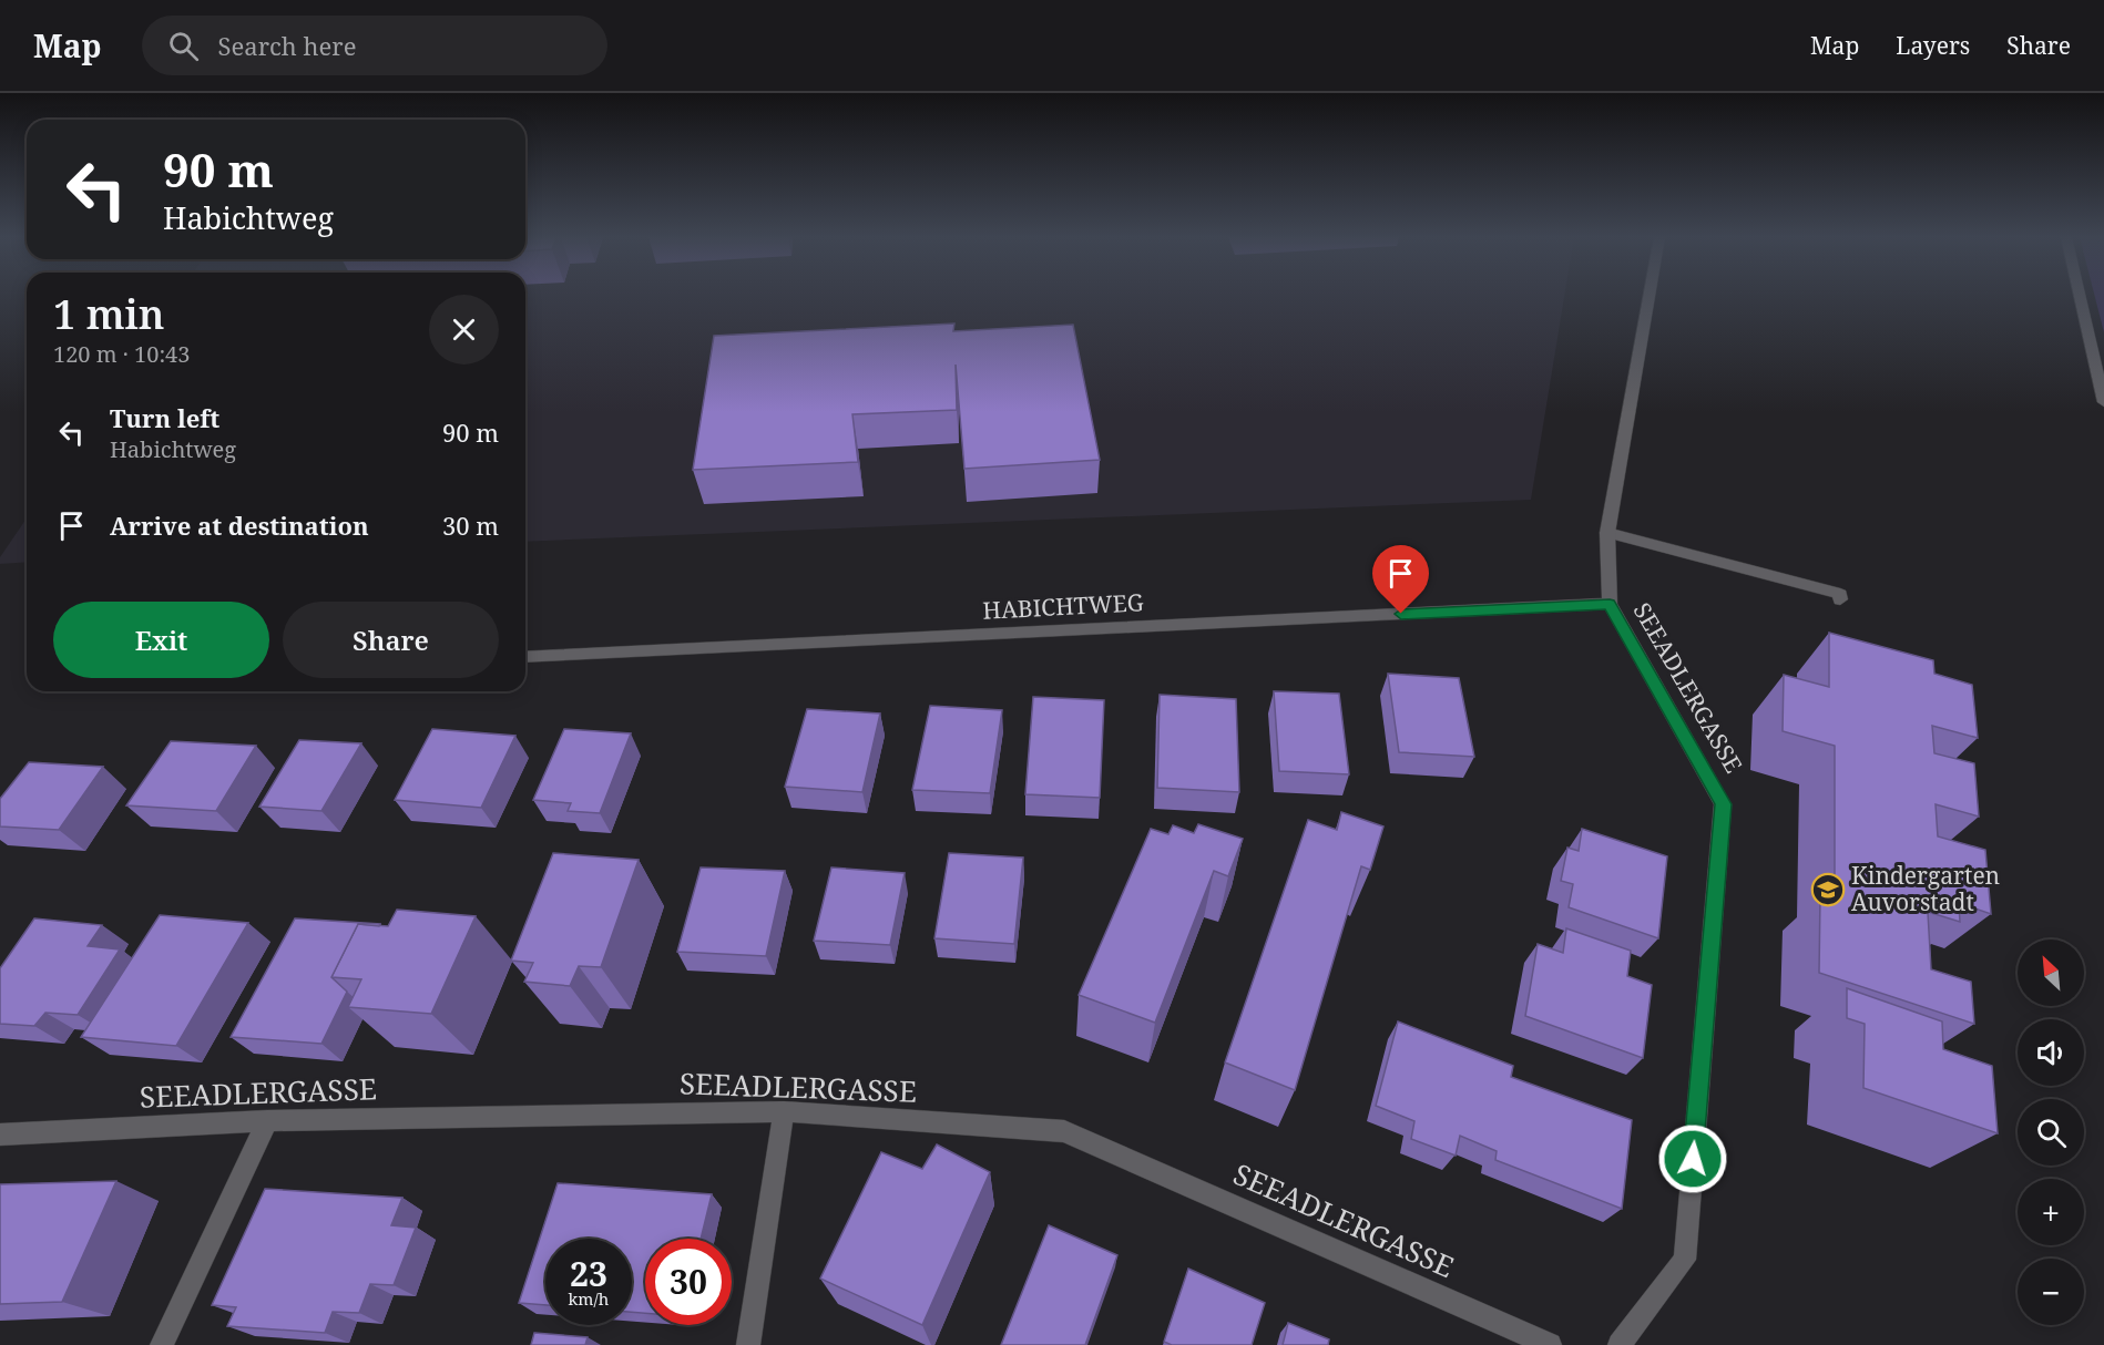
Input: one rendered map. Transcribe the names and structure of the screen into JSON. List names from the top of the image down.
{
  "streets": {
    "street": ["HABICHTWEG", "SEEADLERGASSE"]
  },
  "crossings": [
    ["HABICHTWEG", "SEEADLERGASSE"]
  ],
  "places": {
    "school or university": ["Kindergarten Auvorstadt"]
  },
  "north": "top left",
  "page": {
    "header": "Map",
    "search": "Search here",
    "nav": ["Map", "Layers", "Share"],
    "turn": ["90 m", "Habichtweg"],
    "heading": ["1 min", "120 m · 10:43"],
    "list": [
      {
        "name": "Turn left",
        "note": "Habichtweg",
        "value": "90 m"
      },
      {
        "name": "Arrive at destination",
        "value": "30 m"
      }
    ],
    "buttons": ["Exit", "Share"],
    "map_buttons": ["+", "−"],
    "speed": "23 km/h",
    "limit": "30"
  }
}
